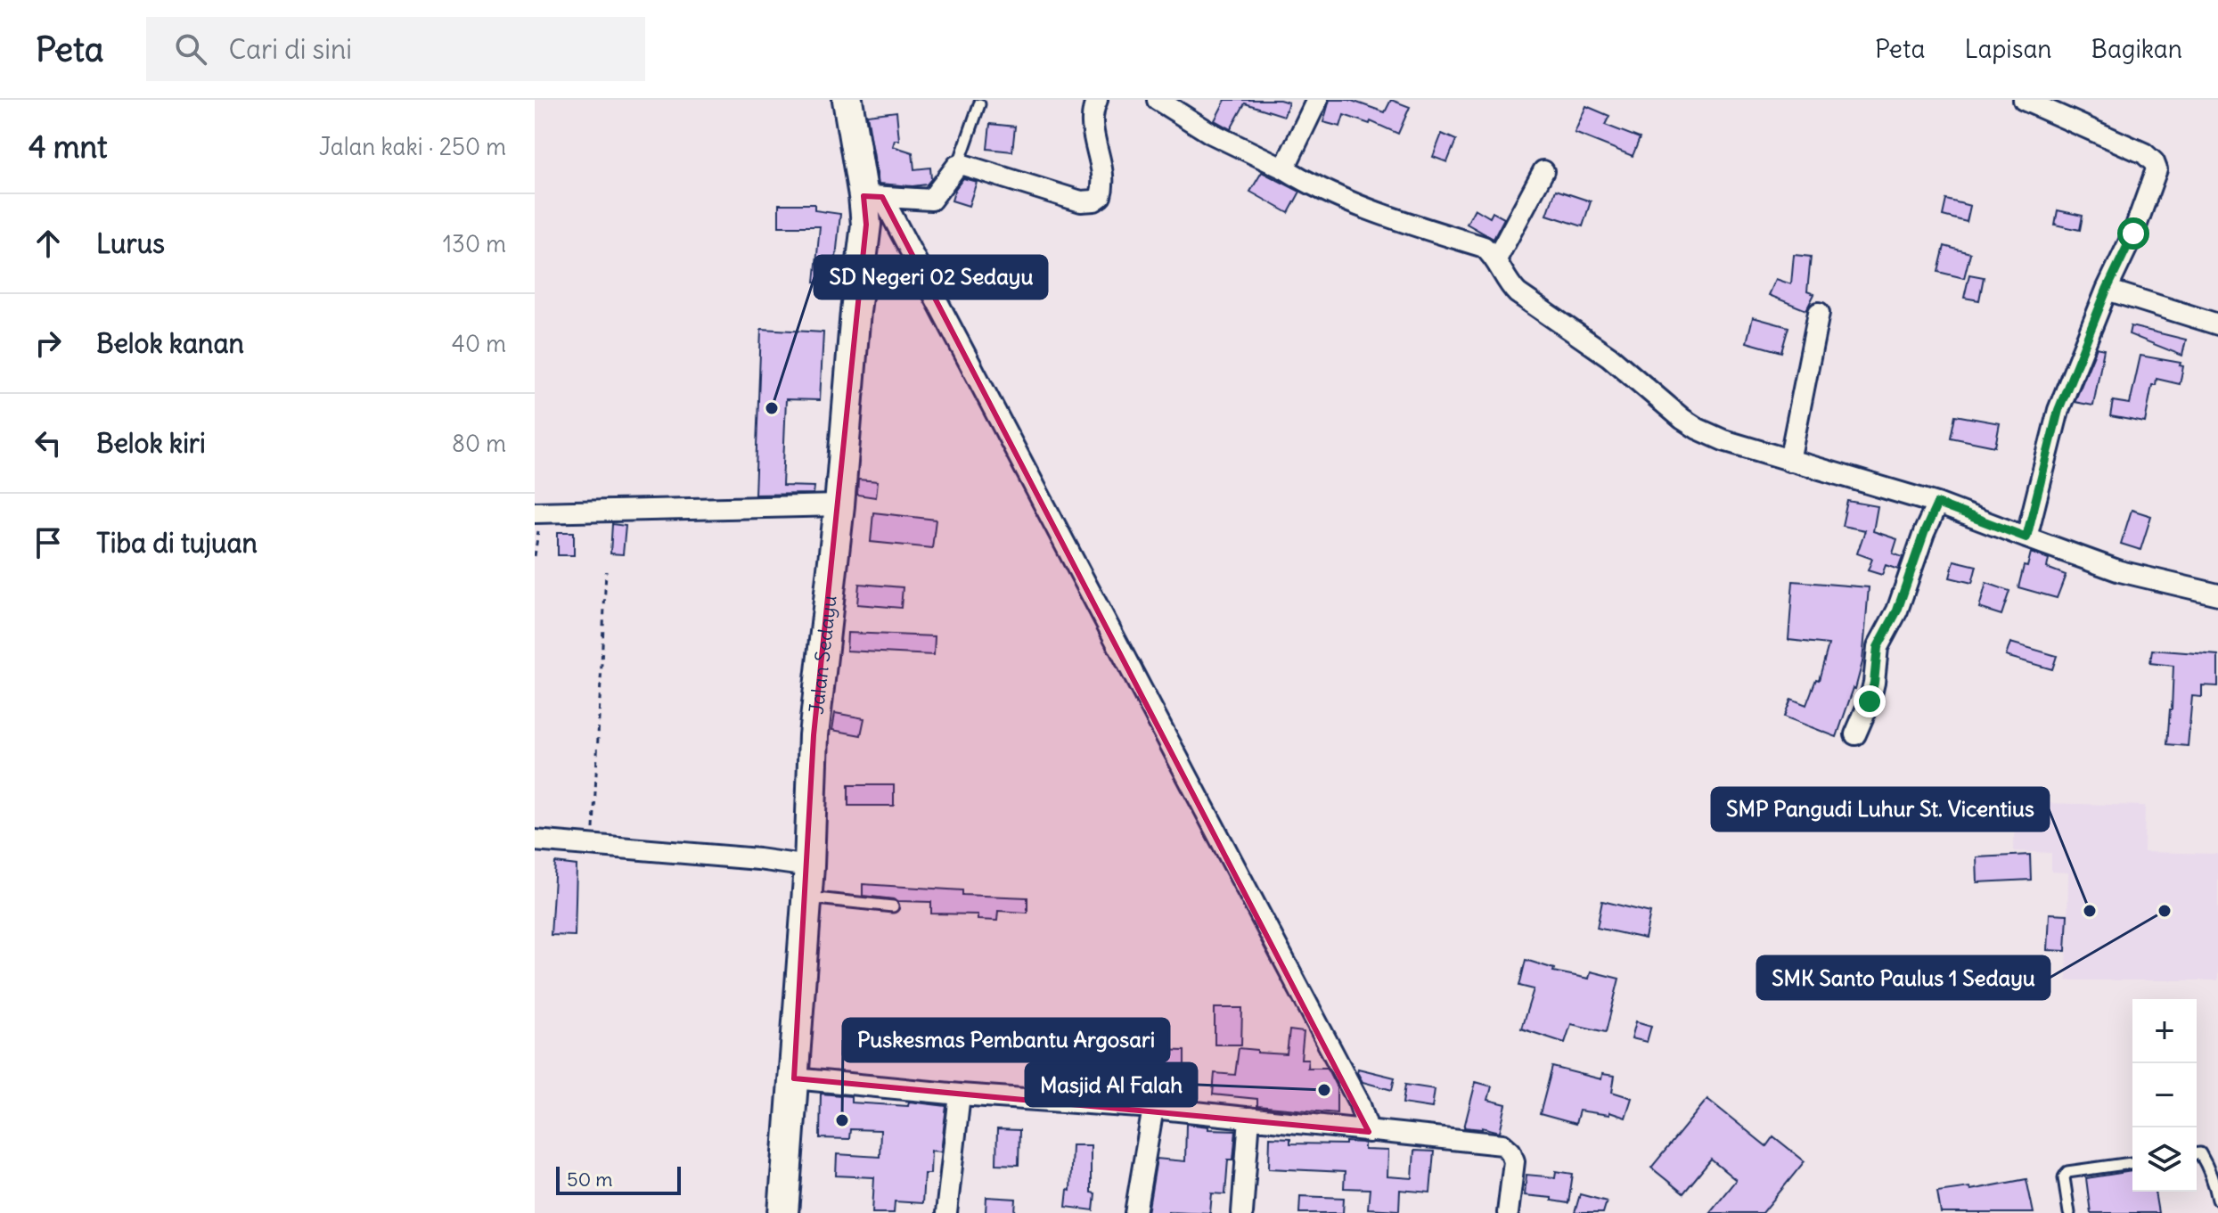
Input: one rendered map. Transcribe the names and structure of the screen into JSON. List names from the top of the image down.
{
  "streets": {
    "street": ["Jalan Sedayu"]
  },
  "places": [
    "SD Negeri 02 Sedayu",
    "SMP Pangudi Luhur St. Vicentius",
    "SMK Santo Paulus 1 Sedayu",
    "Masjid Al Falah",
    "Puskesmas Pembantu Argosari"
  ],
  "scale_bar": "50 m",
  "page": {
    "header": "Peta",
    "search": "Cari di sini",
    "nav": ["Peta", "Lapisan", "Bagikan"],
    "heading": ["4 mnt", "Jalan kaki · 250 m"],
    "list": [
      ["Lurus", "130 m"],
      ["Belok kanan", "40 m"],
      ["Belok kiri", "80 m"],
      "Tiba di tujuan"
    ],
    "map_buttons": ["+", "−"],
    "scale": "50 m"
  }
}
